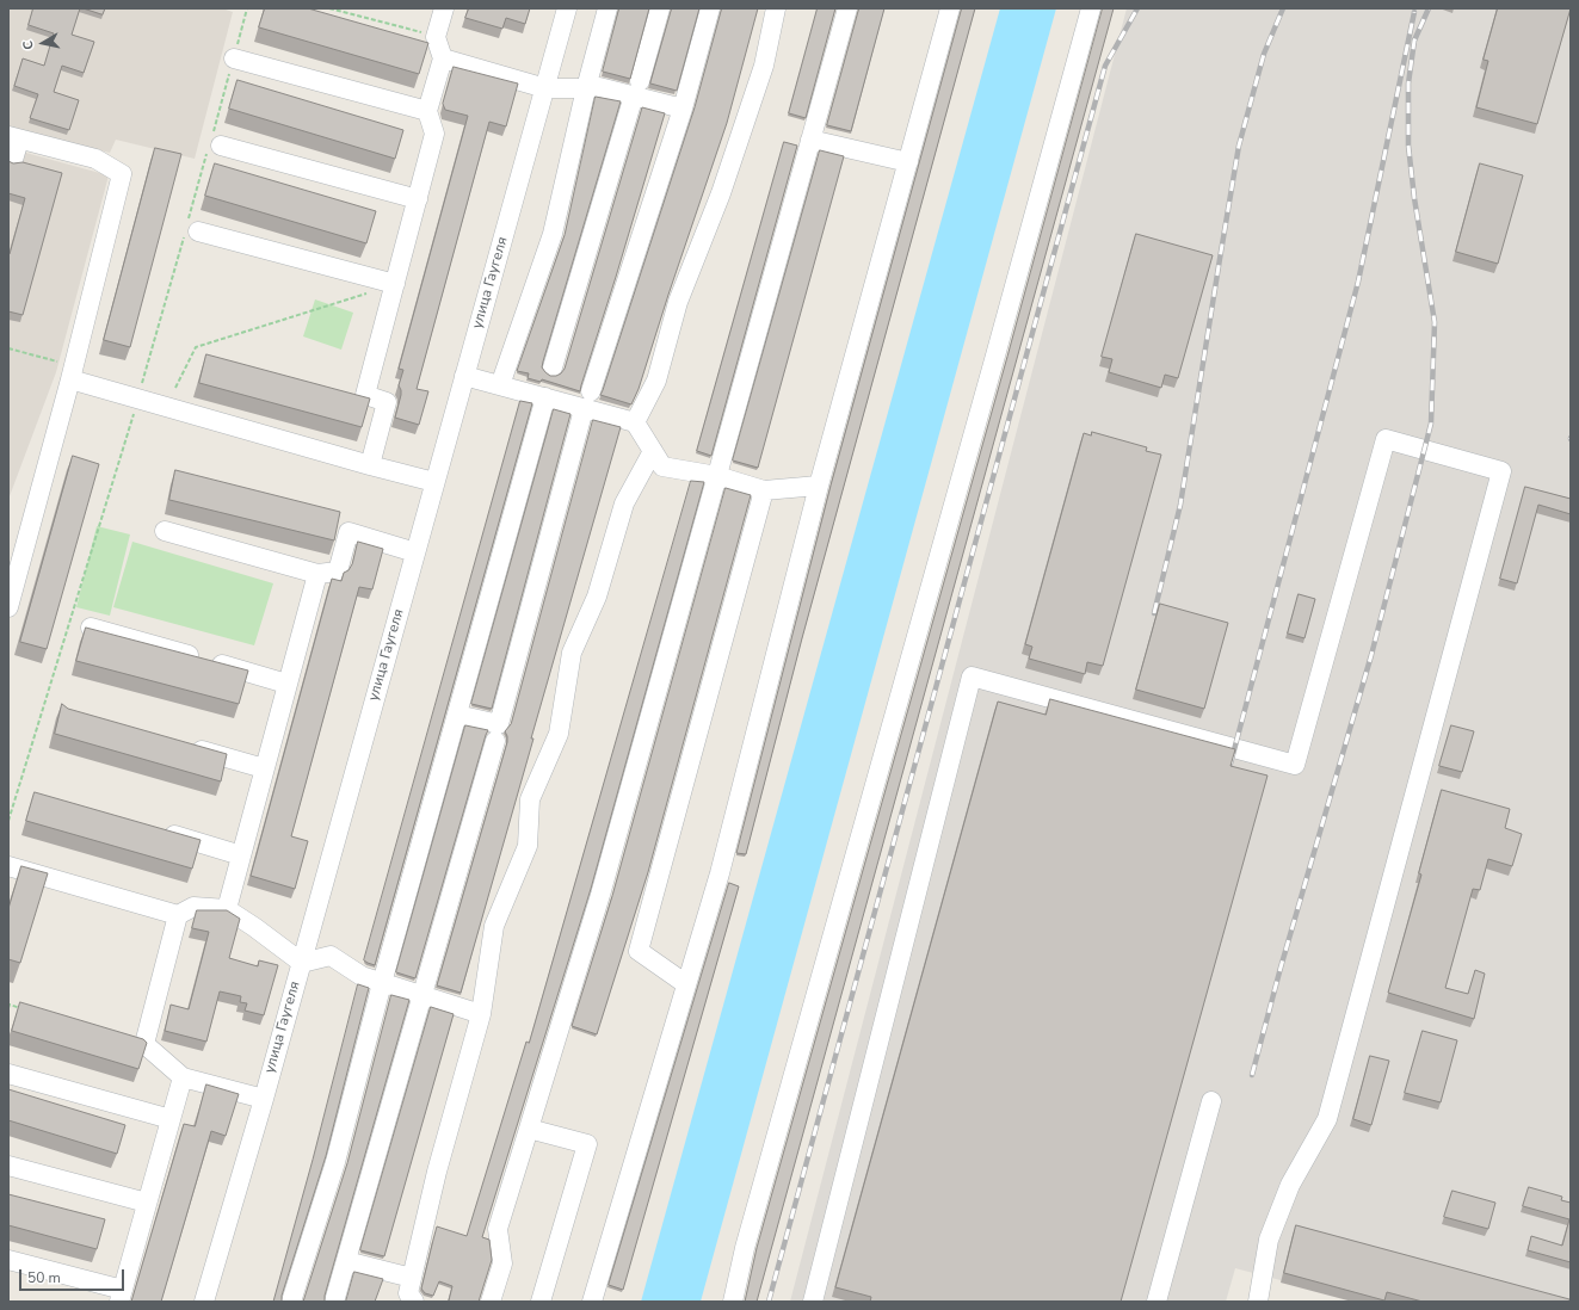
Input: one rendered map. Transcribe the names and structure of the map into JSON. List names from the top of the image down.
{
  "streets": {
    "street": ["улица Гаугеля"]
  },
  "scale_bar": "50 m",
  "north": "left"
}
